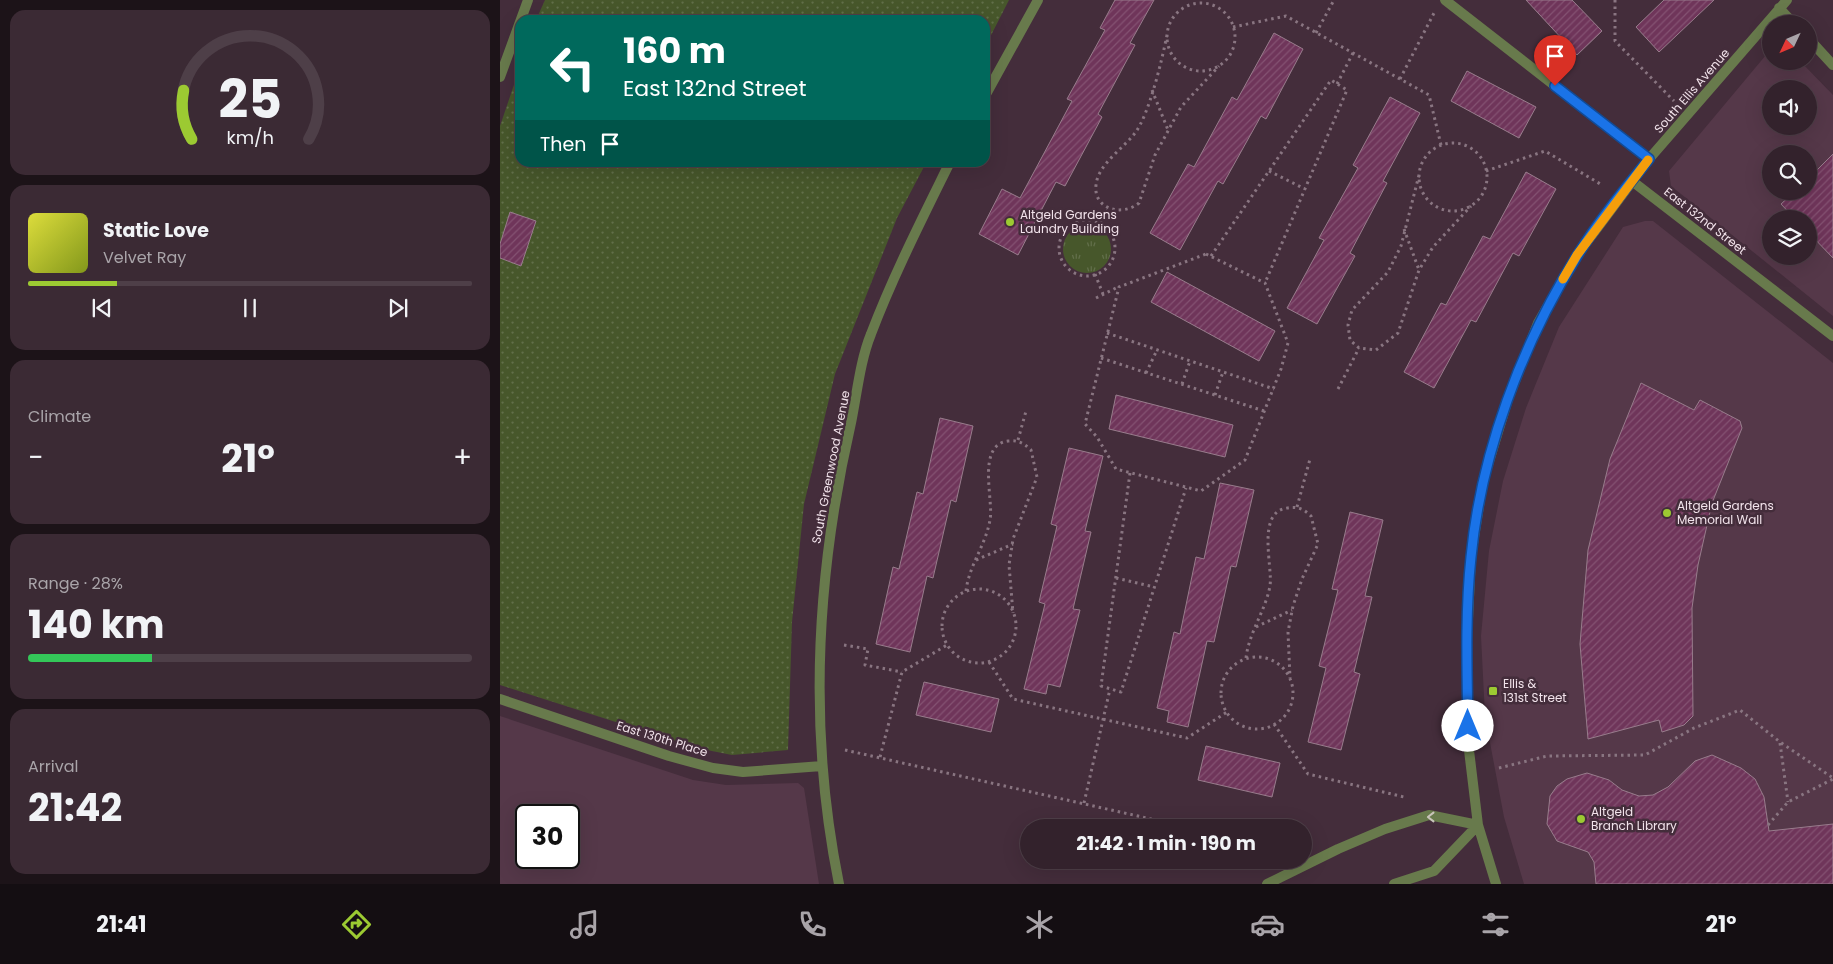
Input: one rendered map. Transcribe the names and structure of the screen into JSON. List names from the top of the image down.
{
  "streets": {
    "street": [
      "South Ellis Avenue",
      "East 132nd Street",
      "South Greenwood Avenue",
      "East 130th Place"
    ]
  },
  "crossings": [
    ["South Ellis Avenue", "East 132nd Street"],
    ["South Greenwood Avenue", "East 130th Place"]
  ],
  "places": {
    "other": ["Altgeld Gardens Laundry Building", "Altgeld Gardens Memorial Wall", "Altgeld Branch Library"],
    "transit": ["Ellis & 131st Street"]
  },
  "north": "bottom left",
  "page": {
    "turn": ["160 m", "East 132nd Street"],
    "then": "Then",
    "song": ["Static Love", "Velvet Ray"],
    "tile": [
      "Climate",
      ["Range · 28%", "140 km"],
      ["Arrival", "21:42"]
    ],
    "heat": ["−", "21°", "+"],
    "limit": "30",
    "trip": "21:42 · 1 min · 190 m",
    "tabs": ["21:41", "21°"],
    "gauge": ["25", "km/h"]
  }
}
